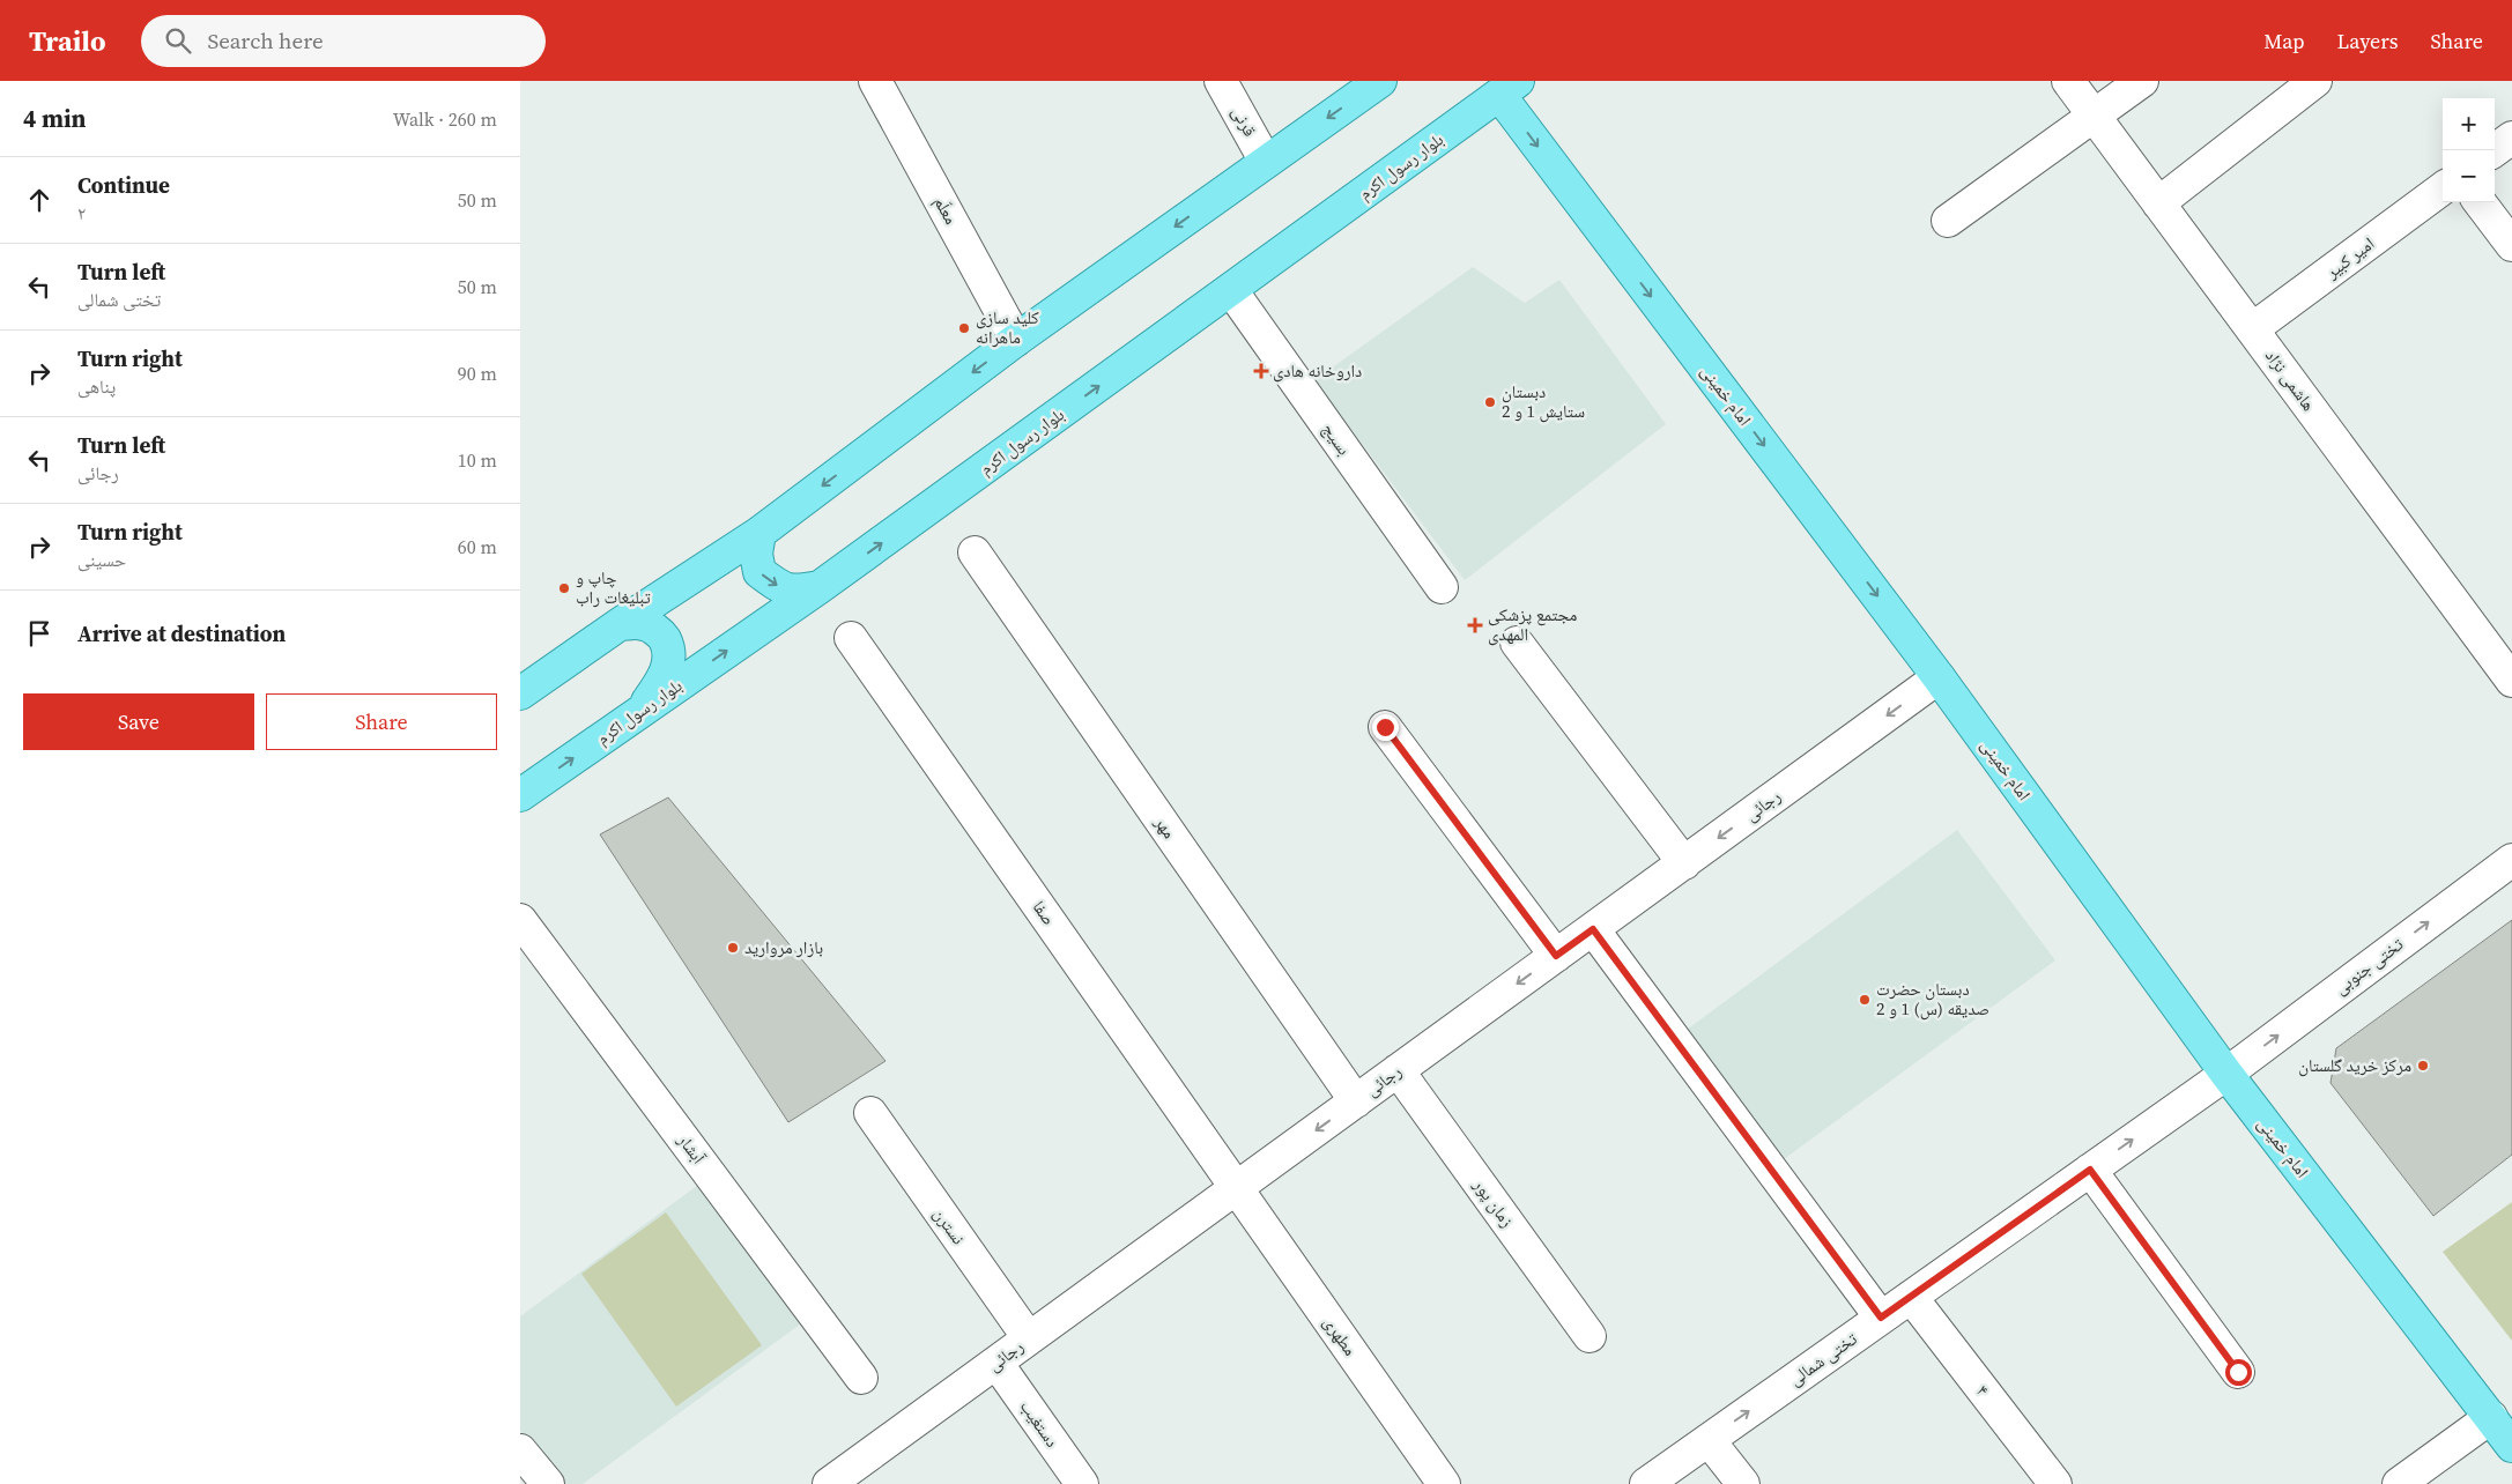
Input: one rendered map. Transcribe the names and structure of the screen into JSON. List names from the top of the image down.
{
  "streets": {
    "main road": ["بلوار رسول اکرم", "امام خمینی"],
    "street": [
      "قرنی",
      "معلّم",
      "امیر کبیر",
      "هاشمی نژاد",
      "بسیج",
      "رجائی",
      "مهر",
      "صفا",
      "تختی جنوبی",
      "آبشار",
      "زمان پور",
      "نسترن",
      "مطهری",
      "تختی شمالی",
      "۴",
      "دستغیب"
    ]
  },
  "crossings": [
    ["بلوار رسول اکرم", "امام خمینی"],
    ["بلوار رسول اکرم", "بسیج"],
    ["امیر کبیر", "هاشمی نژاد"],
    ["امام خمینی", "رجائی"],
    ["امام خمینی", "تختی جنوبی"],
    ["امام خمینی", "تختی شمالی"],
    ["رجائی", "مهر"],
    ["رجائی", "صفا"],
    ["رجائی", "زمان پور"],
    ["رجائی", "نسترن"],
    ["رجائی", "مطهری"],
    ["رجائی", "دستغیب"],
    ["صفا", "مطهری"],
    ["تختی جنوبی", "تختی شمالی"],
    ["تختی شمالی", "۴"]
  ],
  "one_way": [
    "امام خمینی",
    "رجائی",
    "تختی جنوبی",
    "تختی شمالی"
  ],
  "places": {
    "other": [
      "کلید سازی ماهرانه",
      "دبستان ستایش 1 و 2",
      "چاپ و تبلیغات راب",
      "بازار مروارید",
      "دبستان حضرت صدیقه (س) 1 و 2",
      "مرکز خرید گلستان"
    ],
    "health": ["داروخانه هادی", "مجتمع پزشکی المهدی"]
  },
  "page": {
    "header": "Trailo",
    "search": "Search here",
    "nav": ["Map", "Layers", "Share"],
    "heading": ["4 min", "Walk · 260 m"],
    "map_buttons": ["+", "−"],
    "list": [
      ["Continue", "۲", "50 m"],
      ["Turn left", "تختی شمالی", "50 m"],
      ["Turn right", "پناهی", "90 m"],
      ["Turn left", "رجائی", "10 m"],
      ["Turn right", "حسینی", "60 m"],
      "Arrive at destination"
    ],
    "buttons": ["Save", "Share"]
  }
}
